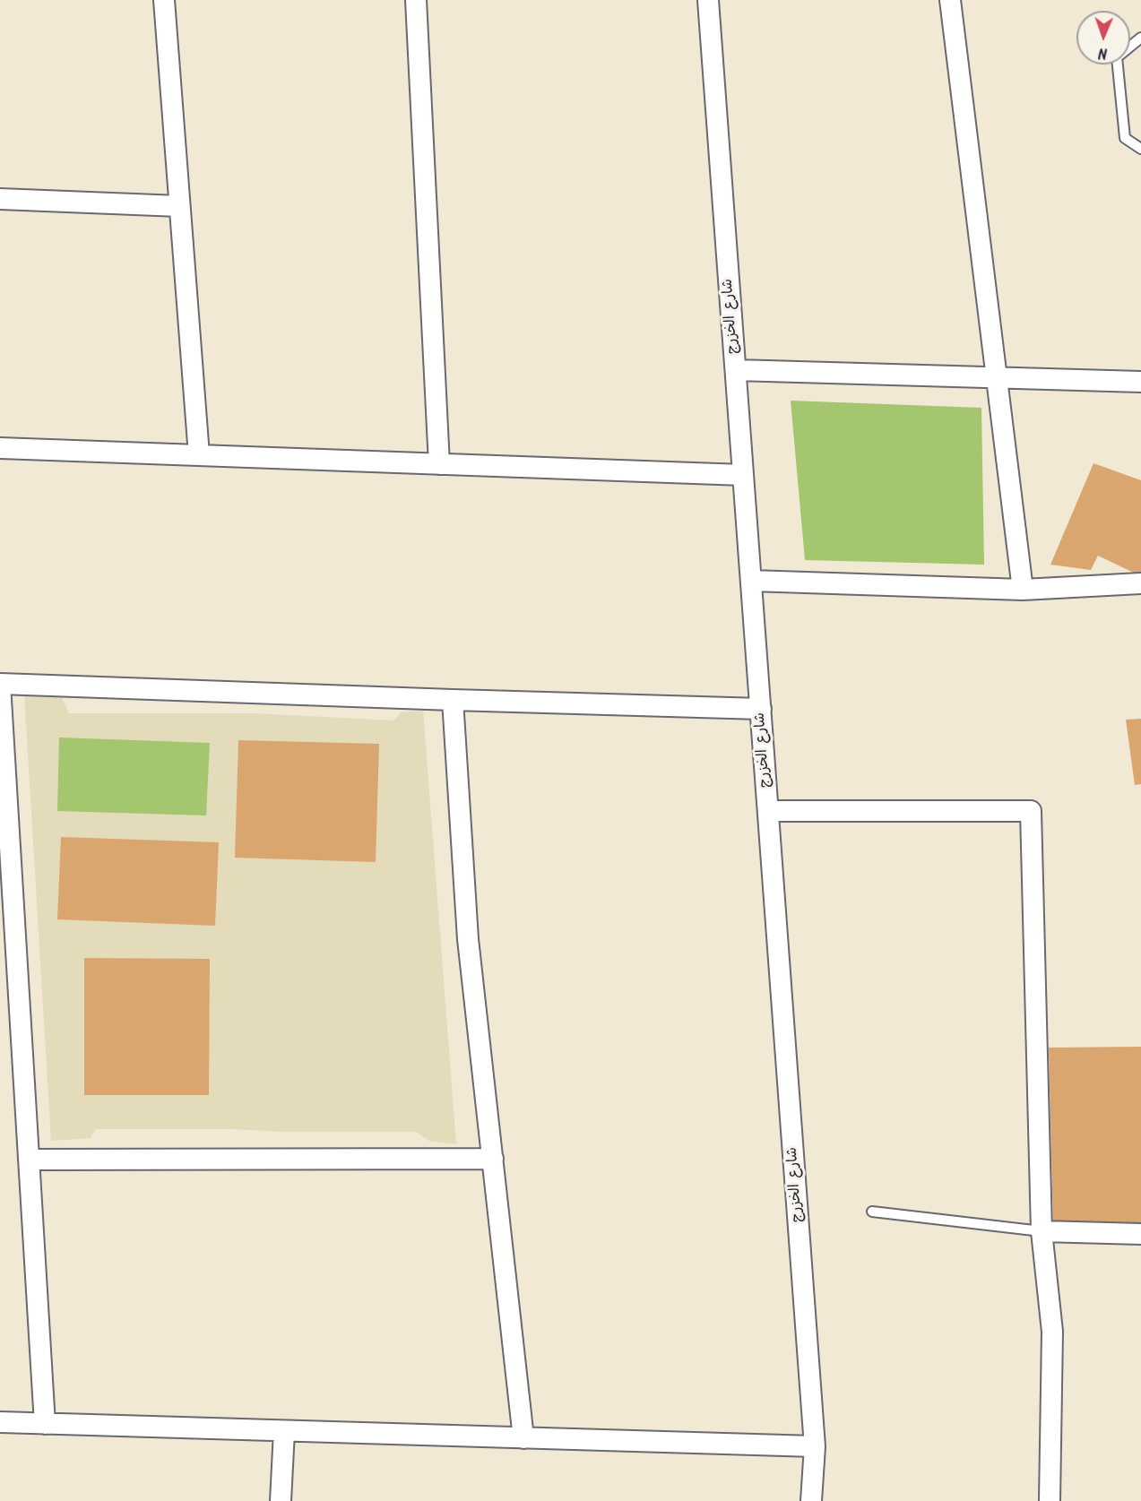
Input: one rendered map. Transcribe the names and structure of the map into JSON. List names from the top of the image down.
{
  "streets": {
    "street": ["شارع الخزرج"]
  },
  "north": "bottom"
}
